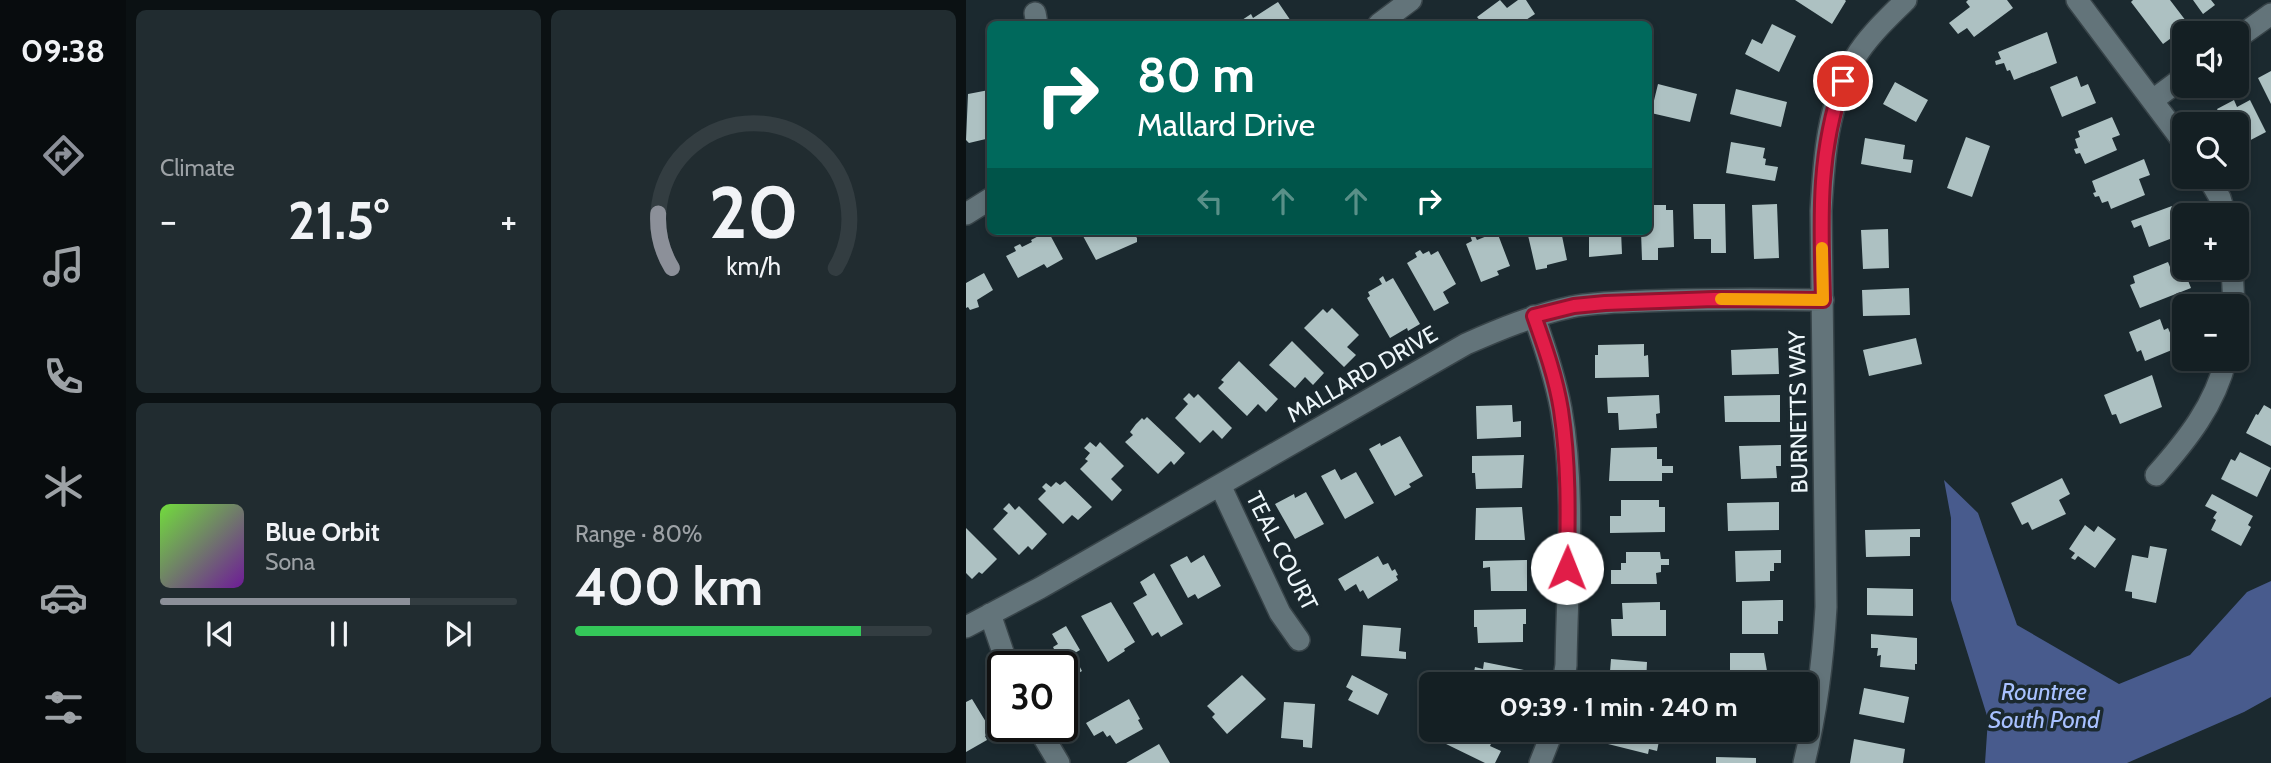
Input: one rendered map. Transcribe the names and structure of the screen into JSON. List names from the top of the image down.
{
  "streets": {
    "street": ["MALLARD DRIVE", "BURNETTS WAY", "TEAL COURT"]
  },
  "crossings": [
    ["MALLARD DRIVE", "BURNETTS WAY"],
    ["MALLARD DRIVE", "TEAL COURT"]
  ],
  "water": ["Rountree South Pond"],
  "page": {
    "tabs": "09:38",
    "tile": [
      "Climate",
      ["Range · 80%", "400 km"]
    ],
    "map_buttons": ["+", "−"],
    "turn": ["80 m", "Mallard Drive"],
    "heat": ["−", "21.5°", "+"],
    "song": ["Blue Orbit", "Sona"],
    "limit": "30",
    "trip": "09:39 · 1 min · 240 m",
    "gauge": ["20", "km/h"]
  }
}
